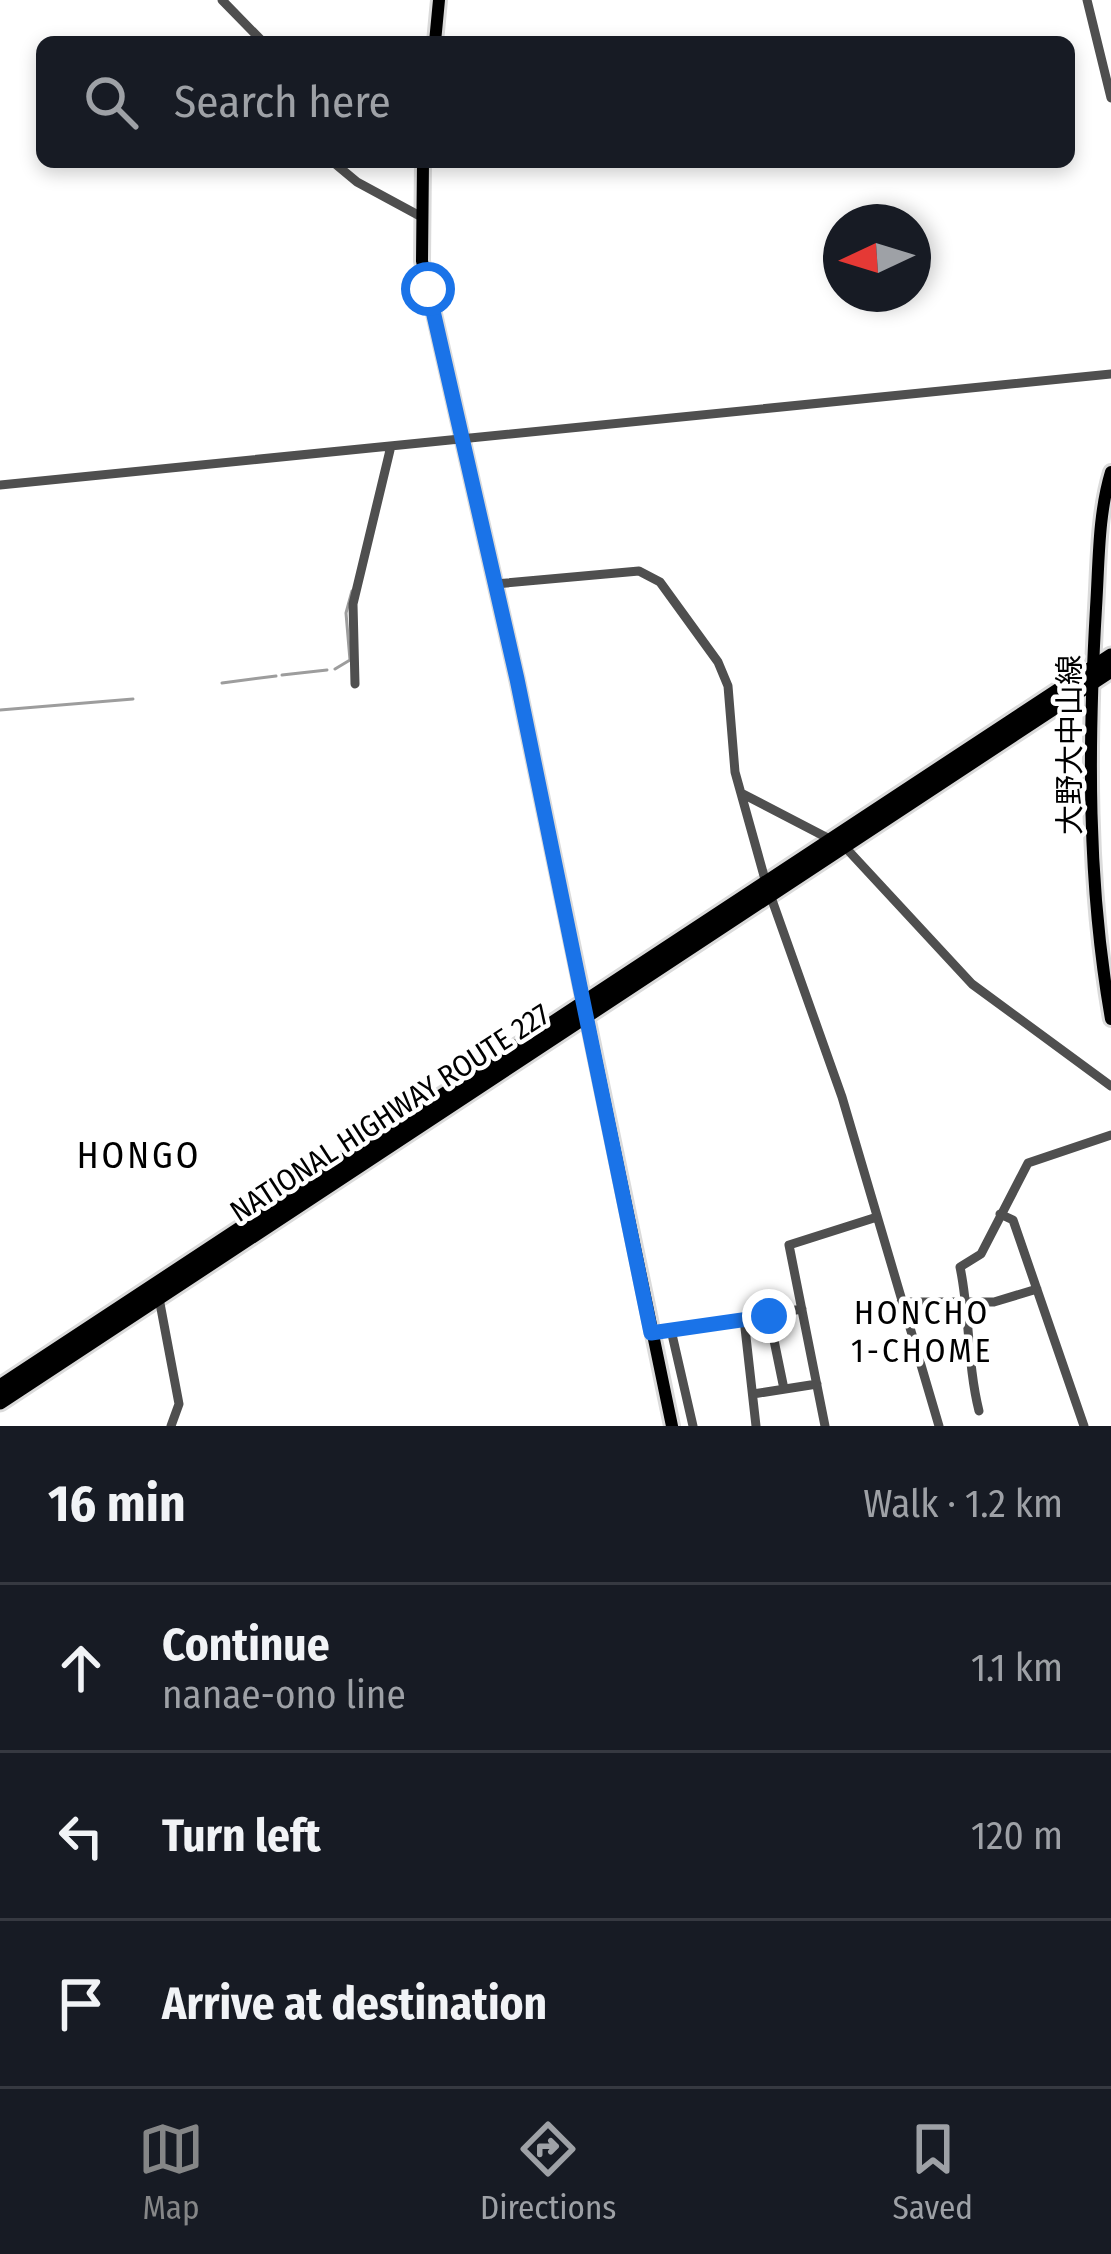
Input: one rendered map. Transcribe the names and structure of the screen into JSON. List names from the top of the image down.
{
  "streets": {
    "highway": ["NATIONAL HIGHWAY ROUTE 227"],
    "main road": ["大野大中山線"]
  },
  "crossings": [
    ["大野大中山線", "NATIONAL HIGHWAY ROUTE 227"]
  ],
  "districts": ["HONGO", "HONCHO 1-CHOME"],
  "north": "left",
  "page": {
    "search": "Search here",
    "heading": ["16 min", "Walk · 1.2 km"],
    "list": [
      ["Continue", "nanae-ono line", "1.1 km"],
      ["Turn left", "120 m"],
      "Arrive at destination"
    ],
    "nav": ["Map", "Directions", "Saved"]
  }
}
